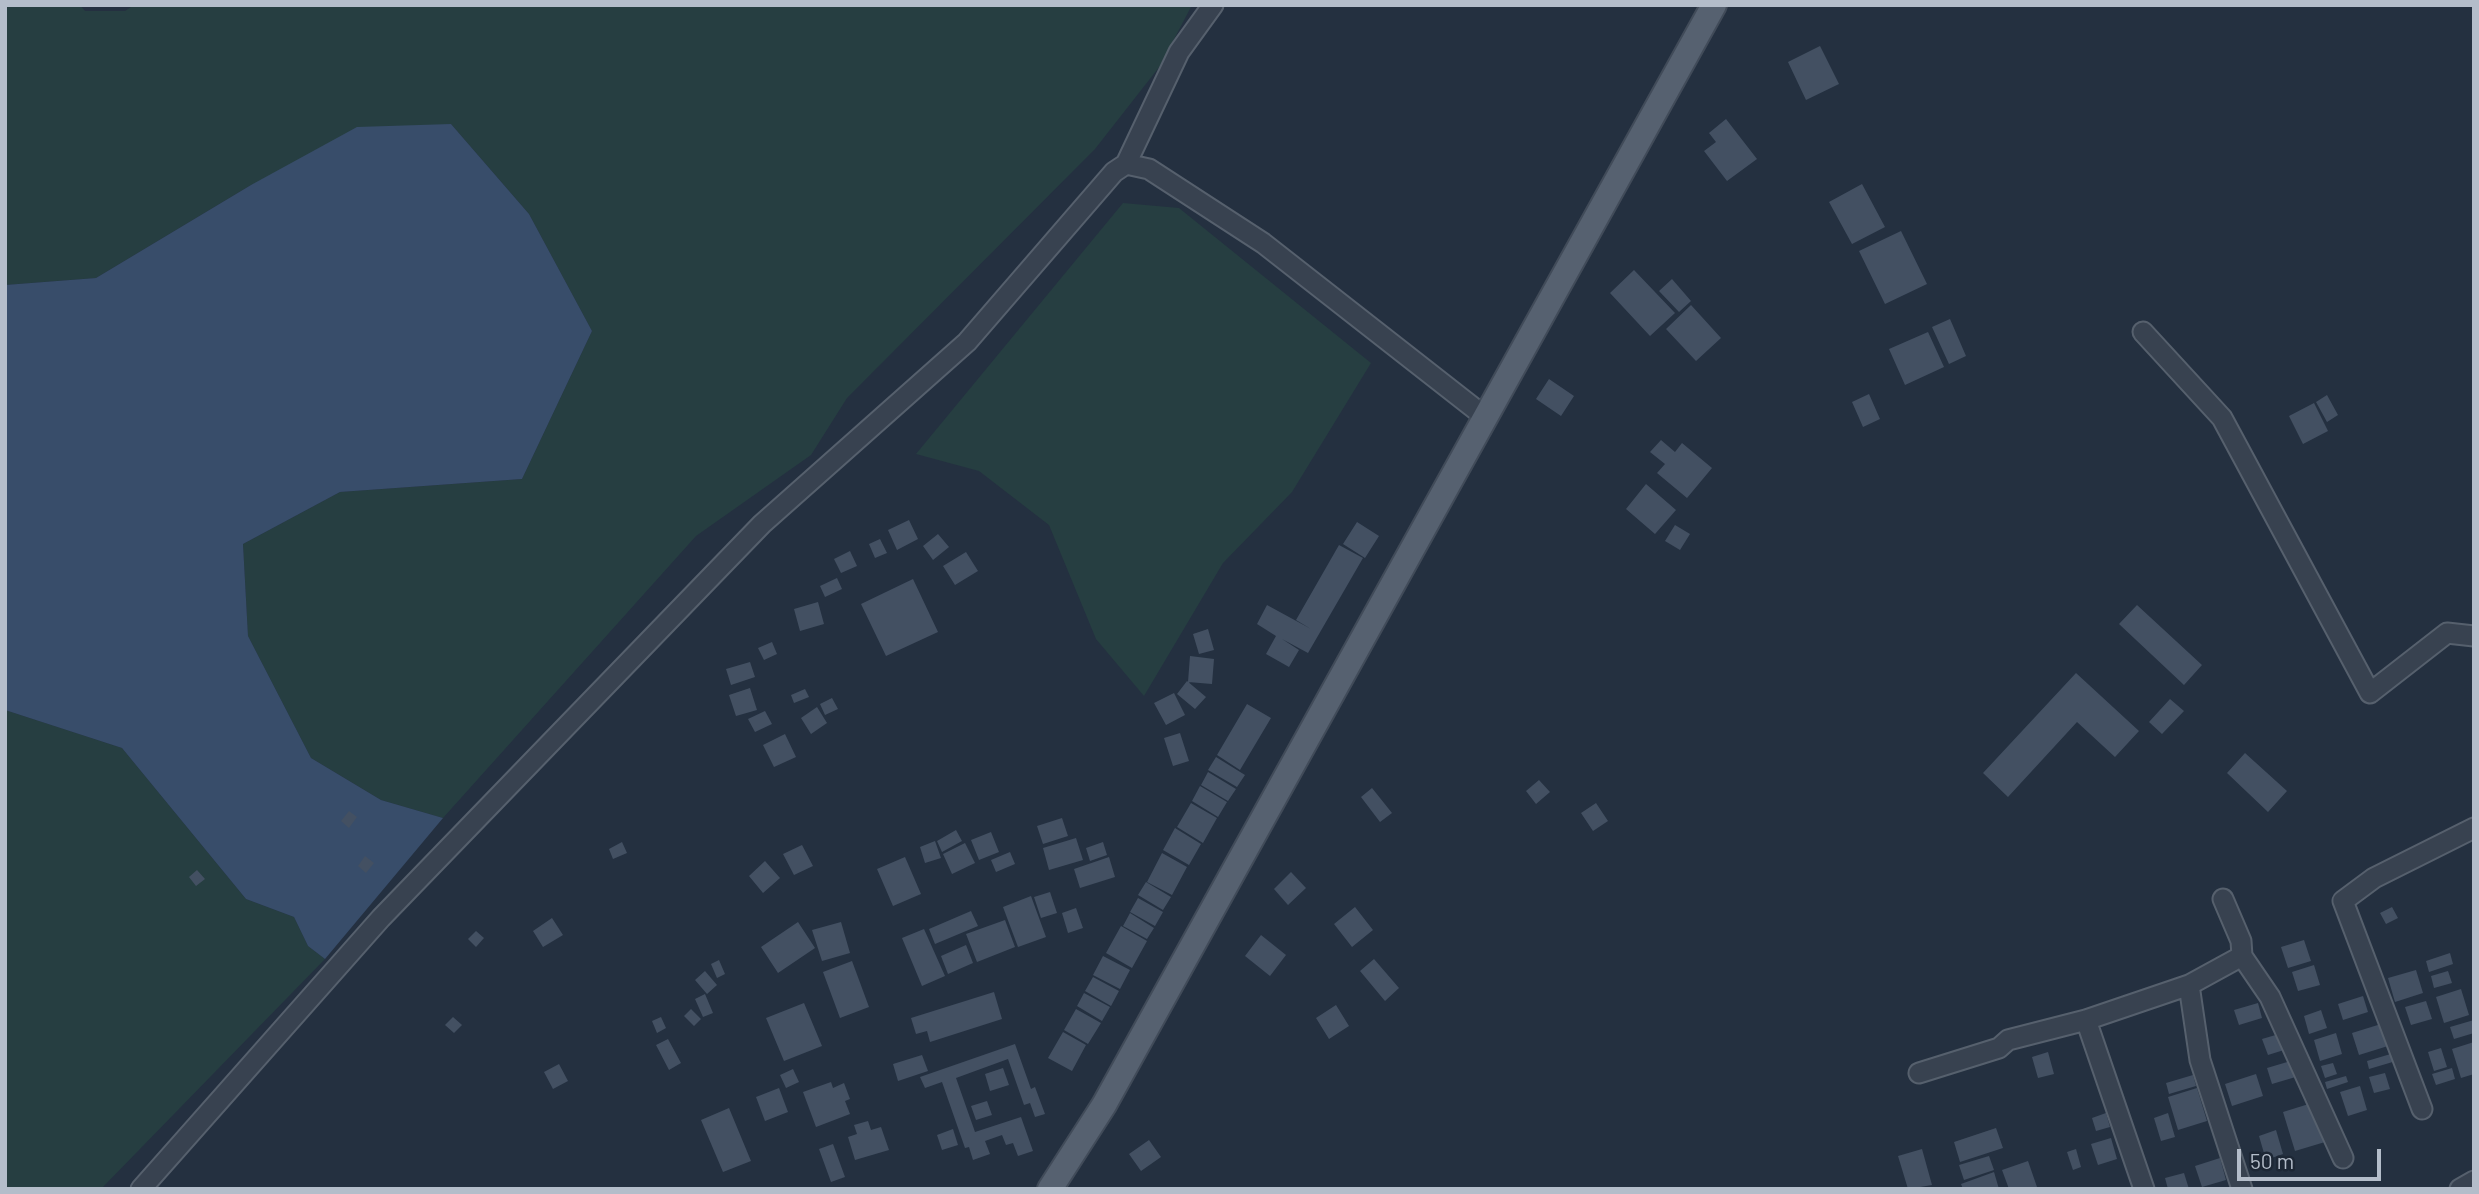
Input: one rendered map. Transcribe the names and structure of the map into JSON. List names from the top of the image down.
{
  "scale_bar": "50 m"
}
